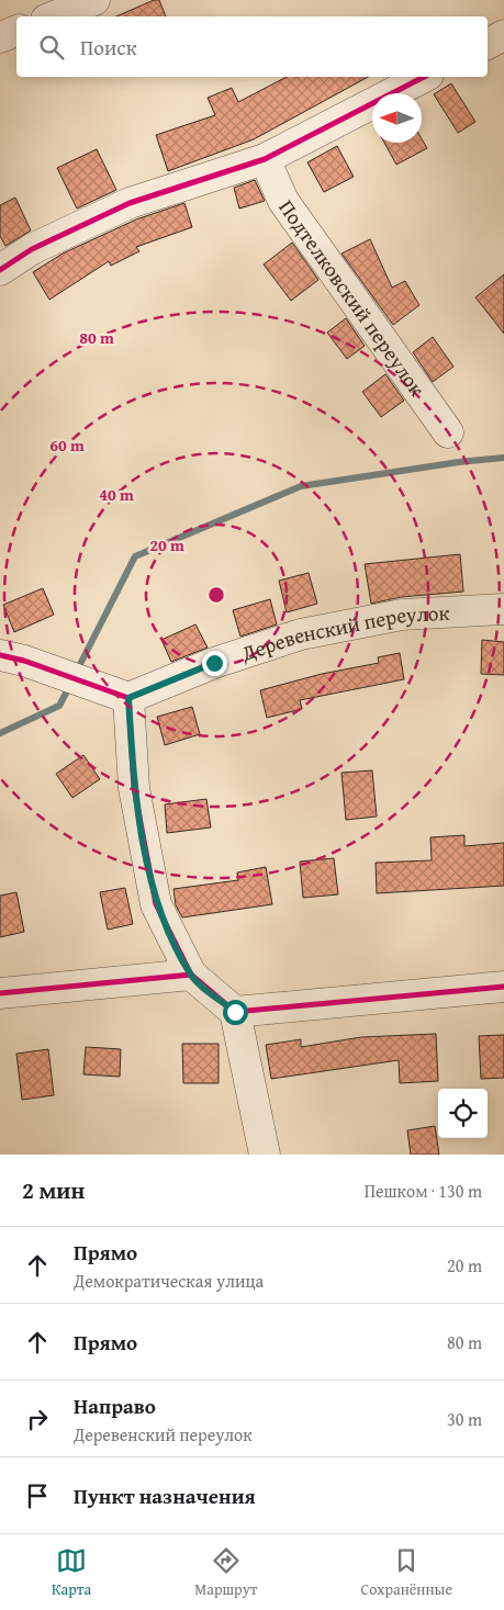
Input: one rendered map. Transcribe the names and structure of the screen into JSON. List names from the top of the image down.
{
  "streets": {
    "street": ["Подтелковский переулок", "Деревенский переулок"]
  },
  "north": "left",
  "page": {
    "search": "Поиск",
    "heading": ["2 мин", "Пешком · 130 m"],
    "list": [
      ["Прямо", "Демократическая улица", "20 m"],
      ["Прямо", "80 m"],
      ["Направо", "Деревенский переулок", "30 m"],
      "Пункт назначения"
    ],
    "nav": ["Карта", "Маршрут", "Сохранённые"]
  },
  "rings": [
    "80 m",
    "60 m",
    "40 m",
    "20 m"
  ]
}
